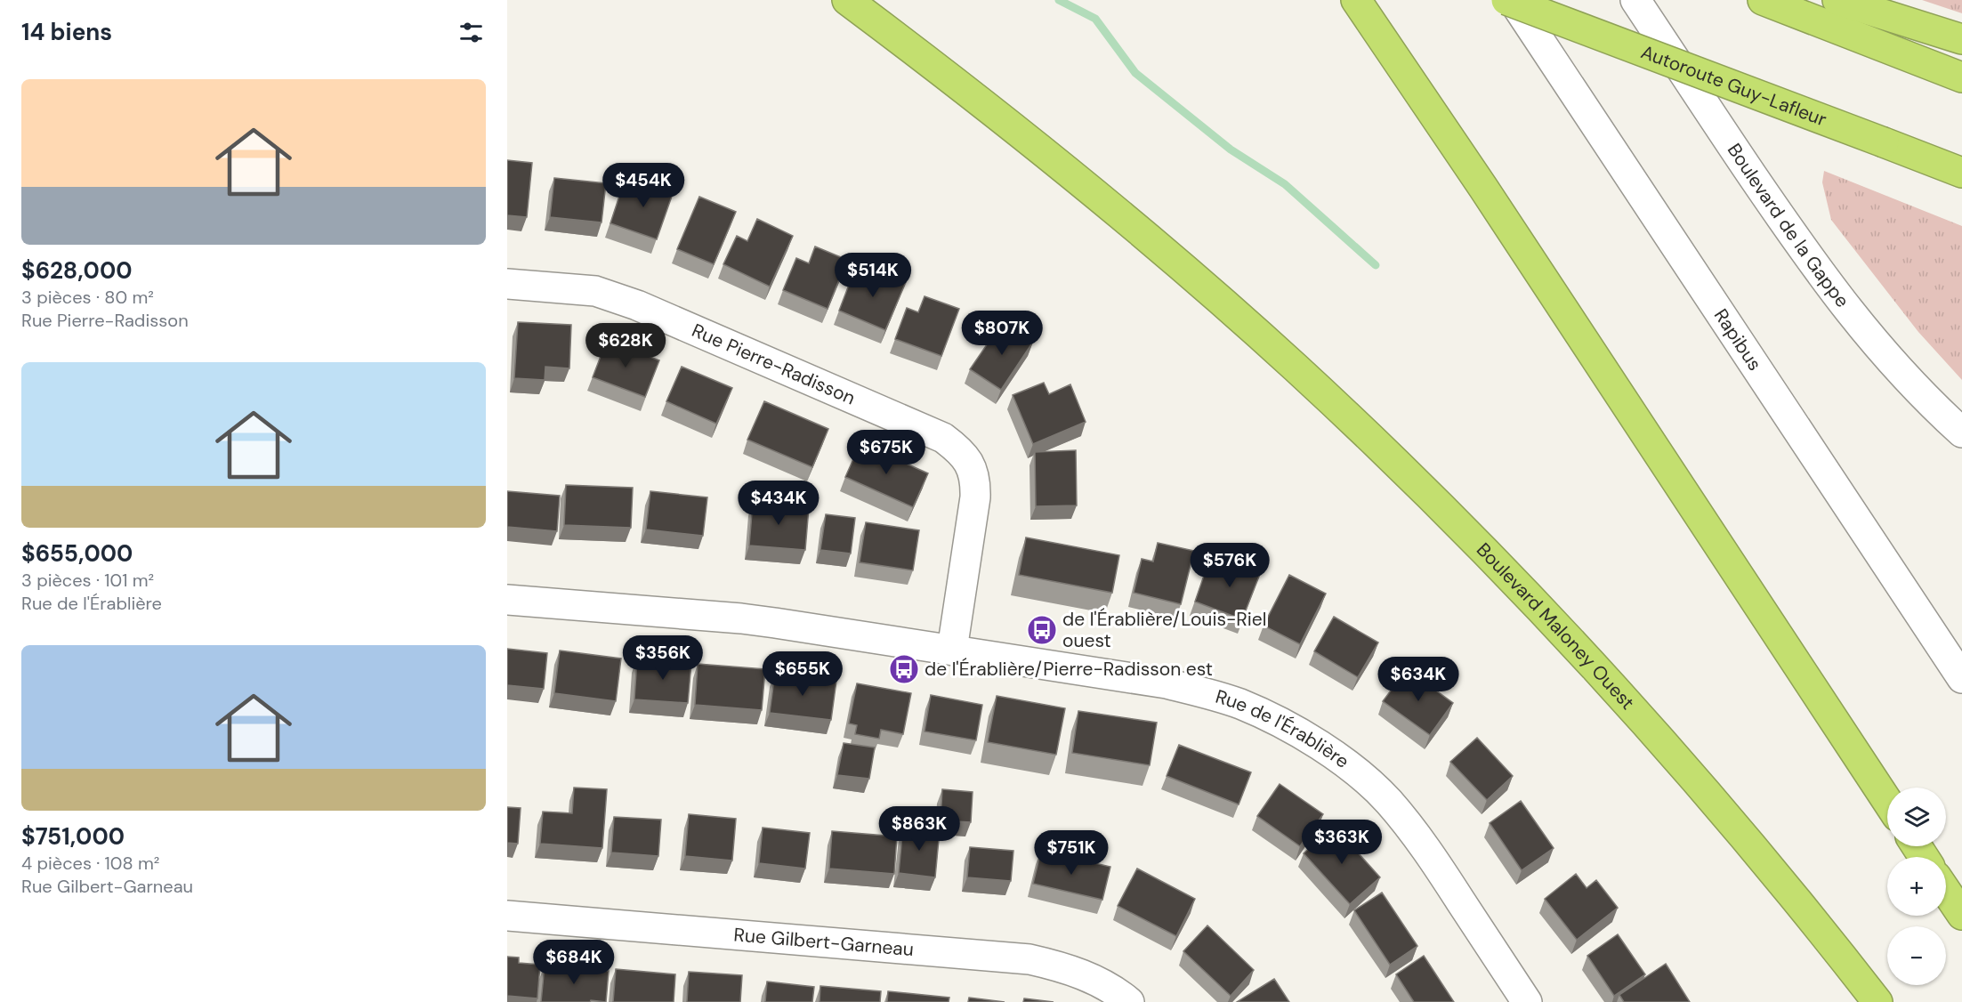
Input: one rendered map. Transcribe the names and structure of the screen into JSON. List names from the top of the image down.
{
  "streets": {
    "highway": ["Autoroute Guy-Lafleur", "Boulevard Maloney Ouest"],
    "street": [
      "Boulevard de la Gappe",
      "Rapibus",
      "Rue Pierre-Radisson",
      "Rue de l'Érablière",
      "Rue Gilbert-Garneau"
    ]
  },
  "crossings": [
    ["Rue Pierre-Radisson", "Rue de l'Érablière"]
  ],
  "places": {
    "bus stop": ["de l'Érablière/Louis-Riel ouest", "de l'Érablière/Pierre-Radisson est"]
  },
  "page": {
    "heading": "14 biens",
    "list": [
      {
        "name": "$628,000",
        "note": "3 pièces · 80 m² · Rue Pierre-Radisson"
      },
      {
        "name": "$655,000",
        "note": "3 pièces · 101 m² · Rue de l'Érablière"
      },
      {
        "name": "$751,000",
        "note": "4 pièces · 108 m² · Rue Gilbert-Garneau"
      }
    ],
    "price": [
      "$454K",
      "$514K",
      "$807K",
      "$628K",
      "$675K",
      "$434K",
      "$576K",
      "$356K",
      "$655K",
      "$634K",
      "$863K",
      "$363K",
      "$751K",
      "$684K"
    ],
    "map_buttons": ["+", "−"]
  }
}
